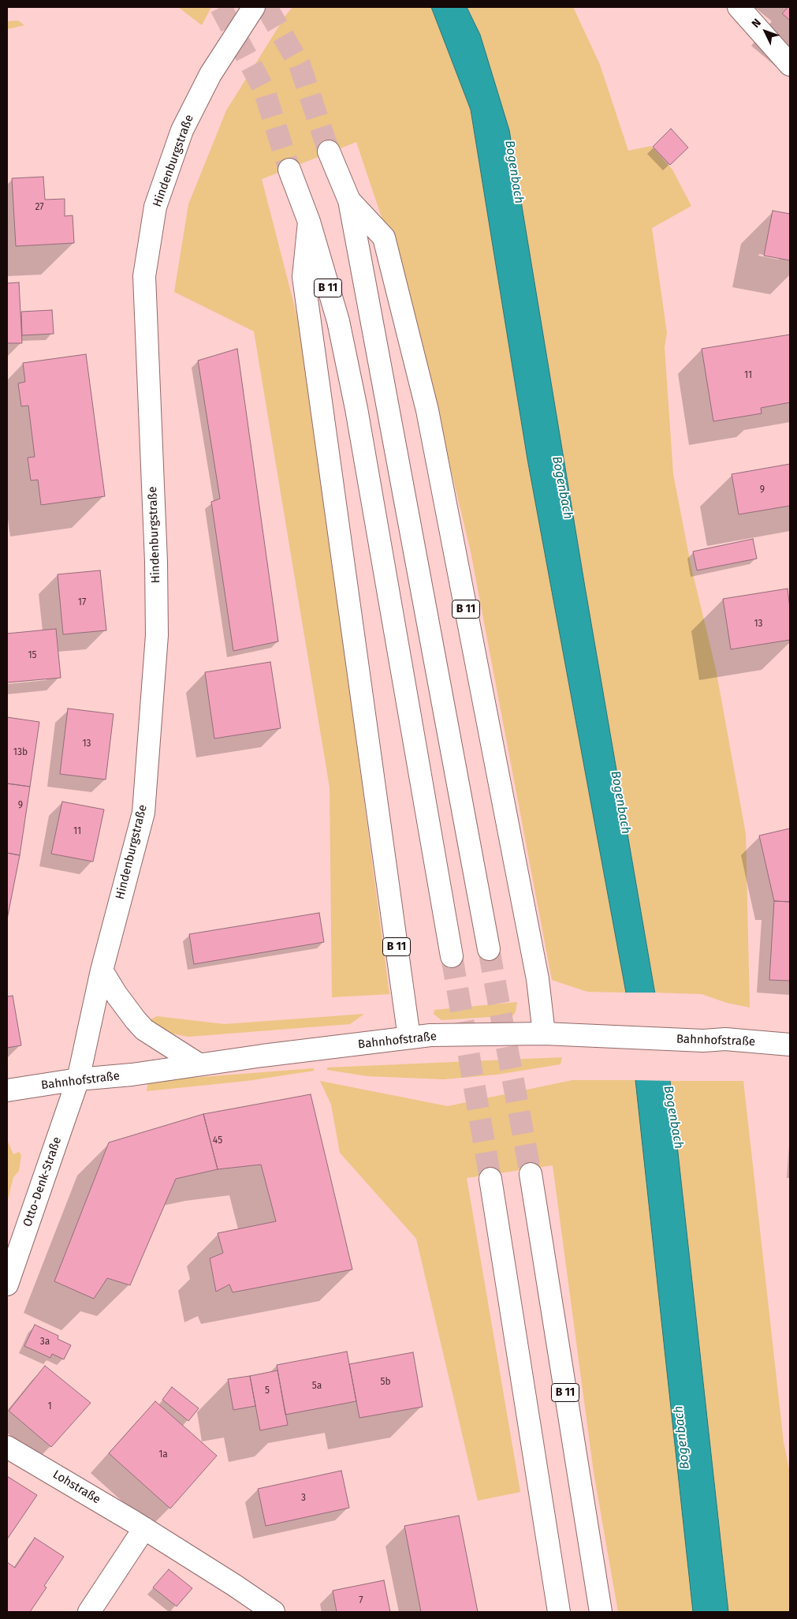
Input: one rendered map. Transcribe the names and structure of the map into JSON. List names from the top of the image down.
{
  "streets": {
    "main road": [
      "Hindenburgstraße",
      "B 11",
      "Bahnhofstraße",
      "Otto-Denk-Straße",
      "Lohstraße"
    ]
  },
  "crossings": [
    ["Hindenburgstraße", "Bahnhofstraße"],
    ["Hindenburgstraße", "Otto-Denk-Straße"],
    ["B 11", "Bahnhofstraße"],
    ["Bahnhofstraße", "Otto-Denk-Straße"]
  ],
  "water": ["Bogenbach"],
  "house_numbers": [
    "27",
    "11",
    "9",
    "17",
    "13",
    "15",
    "13",
    "13b",
    "9",
    "11",
    "45",
    "3a",
    "5b",
    "5a",
    "5",
    "1",
    "1a",
    "3",
    "7"
  ],
  "north": "top left"
}
